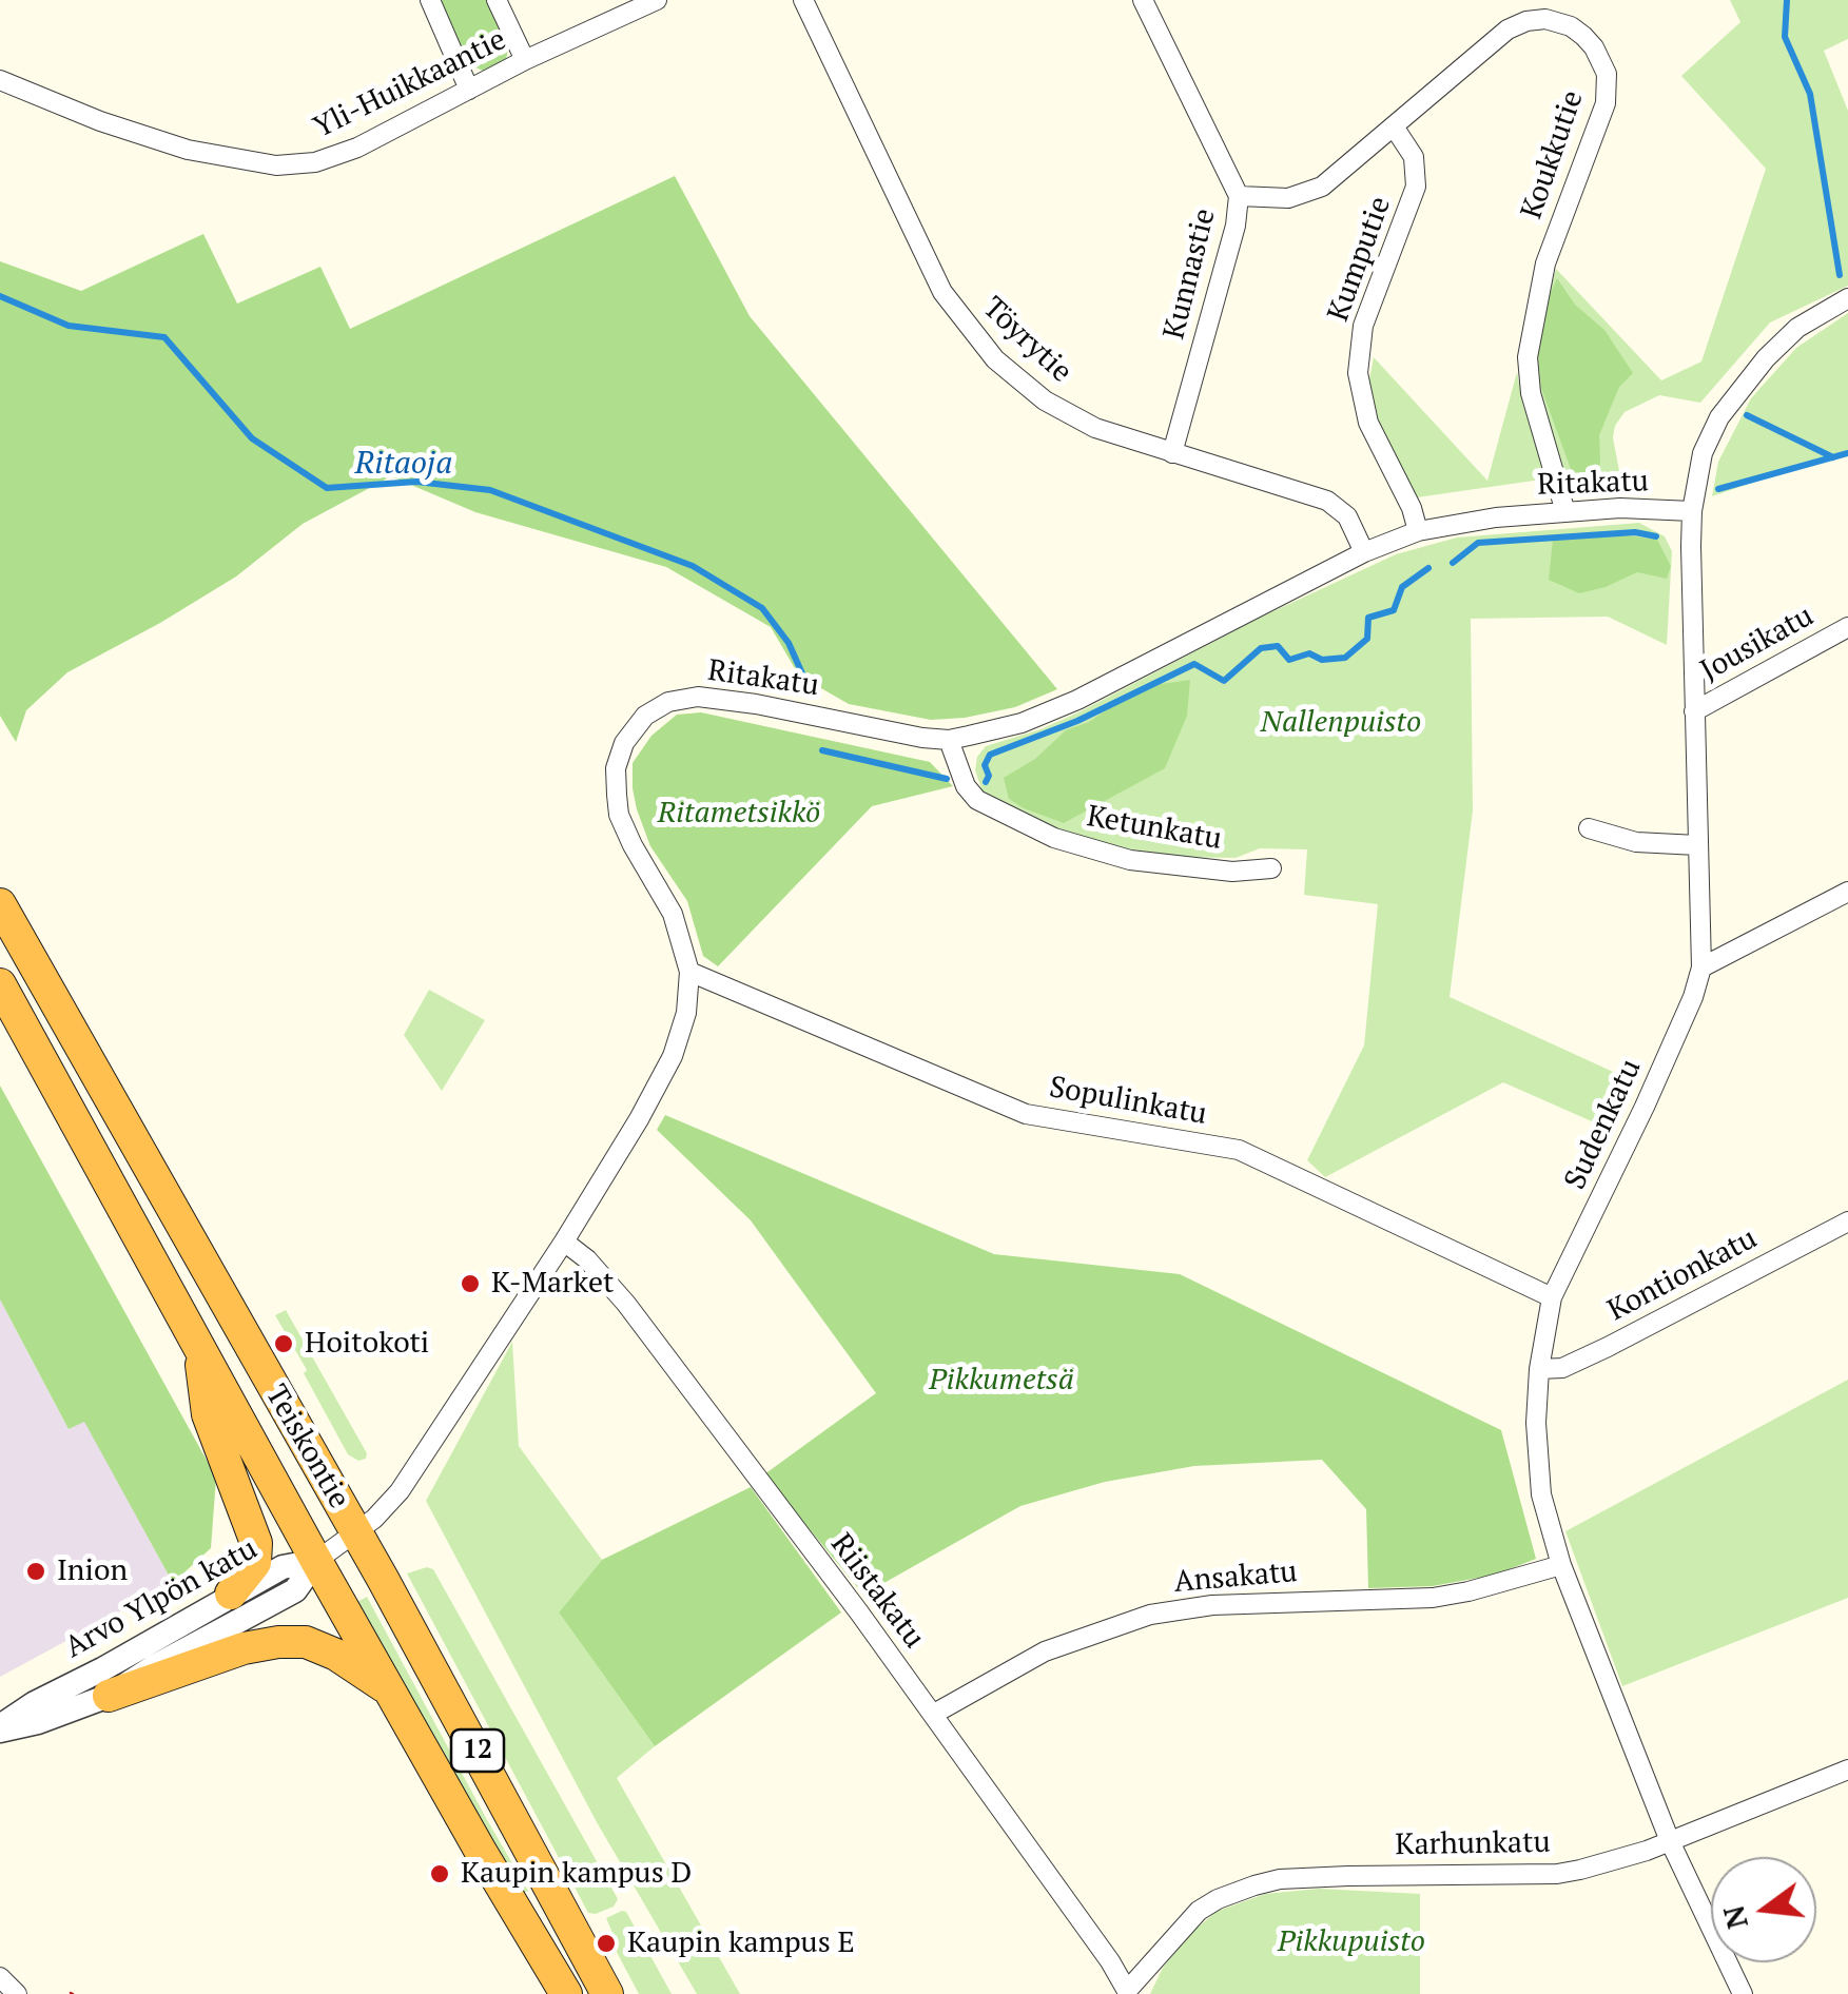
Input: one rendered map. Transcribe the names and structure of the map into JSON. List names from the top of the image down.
{
  "streets": {
    "highway": ["Teiskontie", "12"],
    "street": [
      "Yli-Huikkaantie",
      "Koukkutie",
      "Kumputie",
      "Kunnastie",
      "Töyrytie",
      "Ritakatu",
      "Jousikatu",
      "Ketunkatu",
      "Sopulinkatu",
      "Sudenkatu",
      "Kontionkatu",
      "Ansakatu",
      "Riistakatu",
      "Arvo Ylpön katu",
      "Karhunkatu"
    ]
  },
  "crossings": [
    ["Koukkutie", "Kumputie"],
    ["Koukkutie", "Kunnastie"],
    ["Koukkutie", "Ritakatu"],
    ["Kumputie", "Ritakatu"],
    ["Kunnastie", "Töyrytie"],
    ["Töyrytie", "Ritakatu"],
    ["Ritakatu", "Ketunkatu"],
    ["Ritakatu", "Sopulinkatu"],
    ["Ritakatu", "Sudenkatu"],
    ["Ritakatu", "Teiskontie"],
    ["Ritakatu", "Riistakatu"],
    ["Ritakatu", "Arvo Ylpön katu"],
    ["Jousikatu", "Sudenkatu"],
    ["Sopulinkatu", "Sudenkatu"],
    ["Sudenkatu", "Kontionkatu"],
    ["Sudenkatu", "Ansakatu"],
    ["Sudenkatu", "Karhunkatu"],
    ["Teiskontie", "Arvo Ylpön katu"],
    ["Ansakatu", "Riistakatu"],
    ["Riistakatu", "Karhunkatu"]
  ],
  "water": ["Ritaoja"],
  "parks": [
    "Nallenpuisto",
    "Ritametsikkö",
    "Pikkumetsä",
    "Pikkupuisto"
  ],
  "places": [
    "K-Market",
    "Hoitokoti",
    "Inion",
    "Kaupin kampus D",
    "Kaupin kampus E"
  ],
  "north": "left"
}
